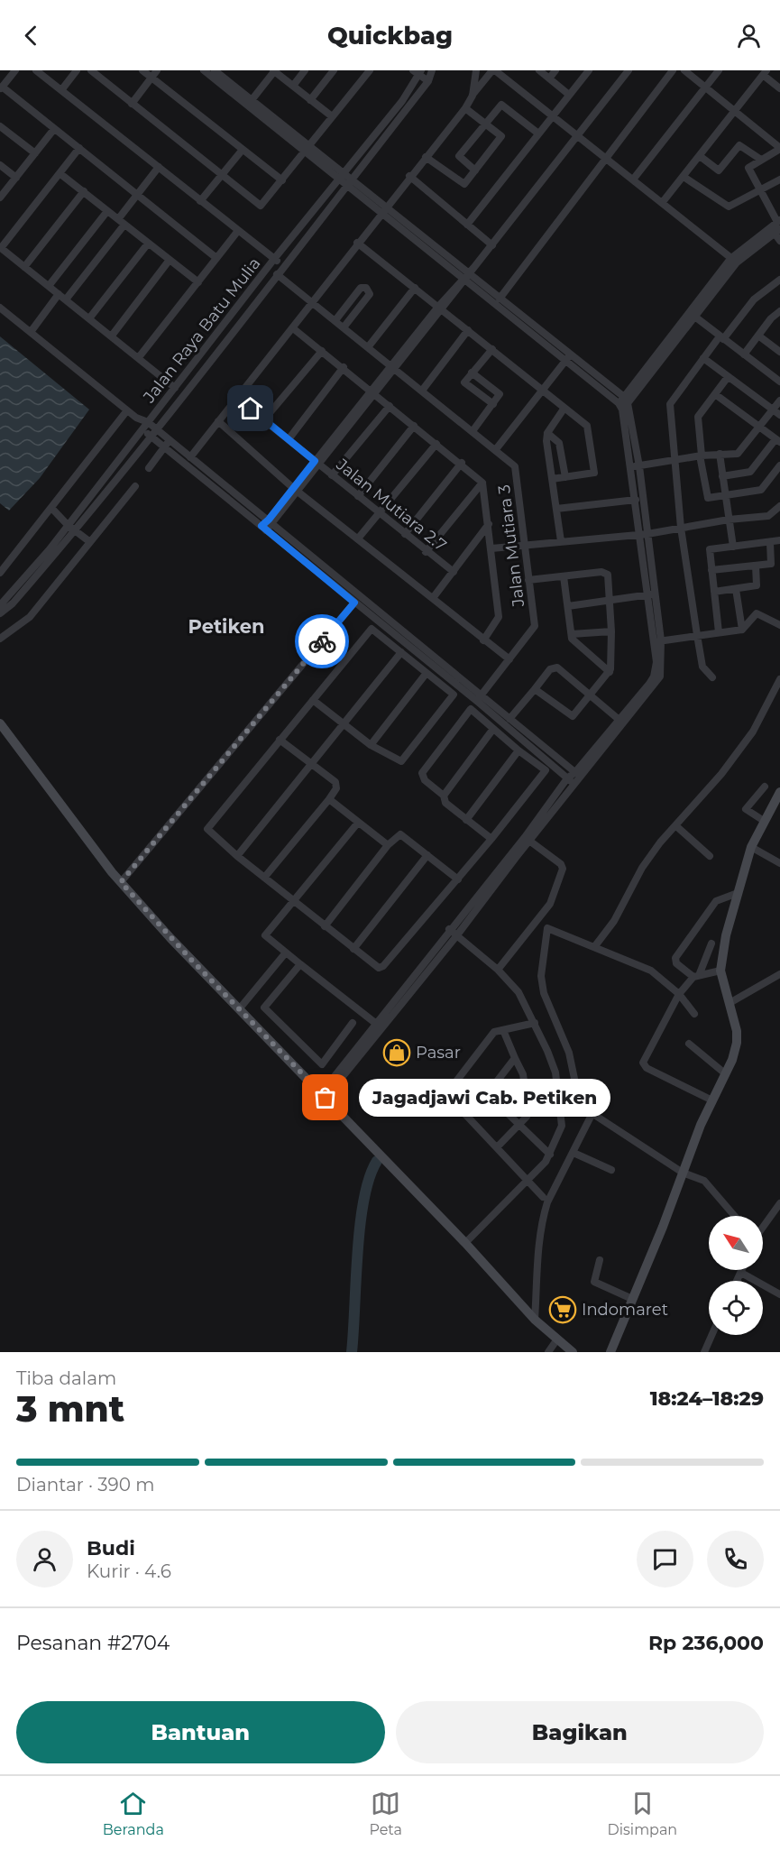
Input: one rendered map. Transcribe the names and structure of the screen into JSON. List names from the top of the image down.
{
  "streets": {
    "street": ["Jalan Raya Batu Mulia", "Jalan Mutiara 2.7", "Jalan Mutiara 3"]
  },
  "districts": ["Petiken"],
  "places": {
    "shop": ["Pasar"],
    "other": ["Jagadjawi Cab. Petiken"],
    "supermarket": ["Indomaret"]
  },
  "north": "top left",
  "page": {
    "header": "Quickbag",
    "bubble": "Jagadjawi Cab. Petiken",
    "heading": ["3 mnt", "Tiba dalam", "18:24–18:29"],
    "panel": [
      "Budi",
      "Kurir · 4.6",
      "Pesanan #2704",
      "Rp 236,000"
    ],
    "bar": "Diantar · 390 m",
    "buttons": ["Bantuan", "Bagikan"],
    "tabs": ["Beranda", "Peta", "Disimpan"]
  }
}
